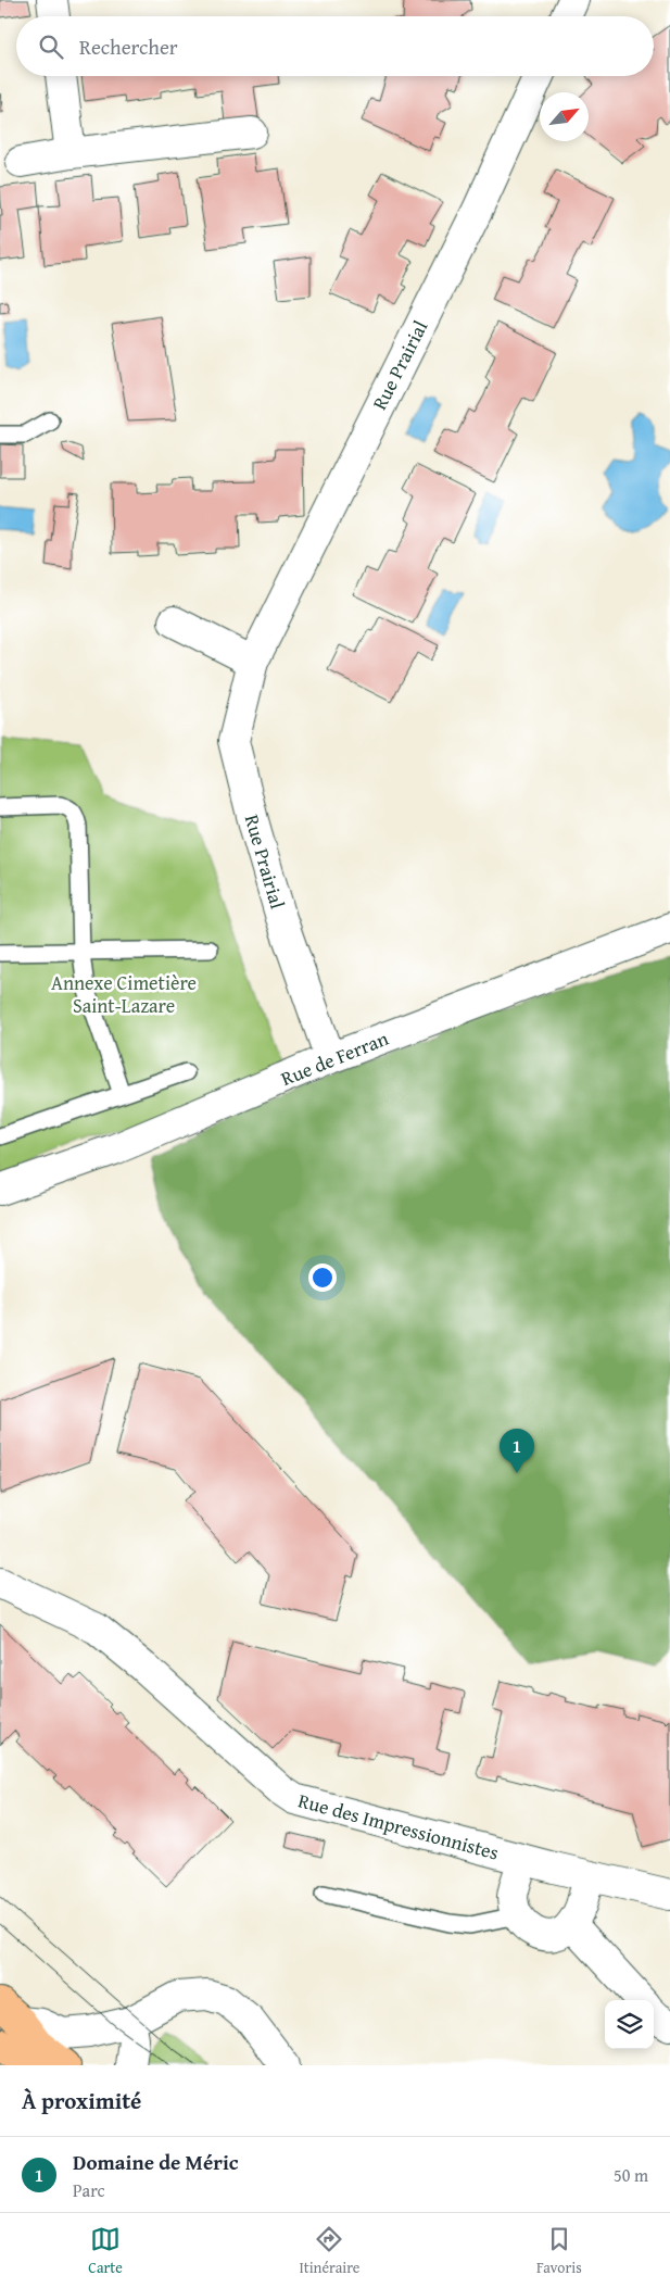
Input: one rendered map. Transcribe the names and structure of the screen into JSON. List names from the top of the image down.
{
  "streets": {
    "street": ["Rue Prairial", "Rue de Ferran", "Rue des Impressionnistes"]
  },
  "crossings": [
    ["Rue Prairial", "Rue de Ferran"]
  ],
  "parks": ["Annexe Cimetière Saint-Lazare"],
  "north": "top right",
  "page": {
    "search": "Rechercher",
    "pins": "1",
    "heading": "À proximité",
    "list": [
      {
        "mark": "1",
        "name": "Domaine de Méric",
        "note": "Parc",
        "value": "50 m"
      }
    ],
    "nav": ["Carte", "Itinéraire", "Favoris"]
  }
}
